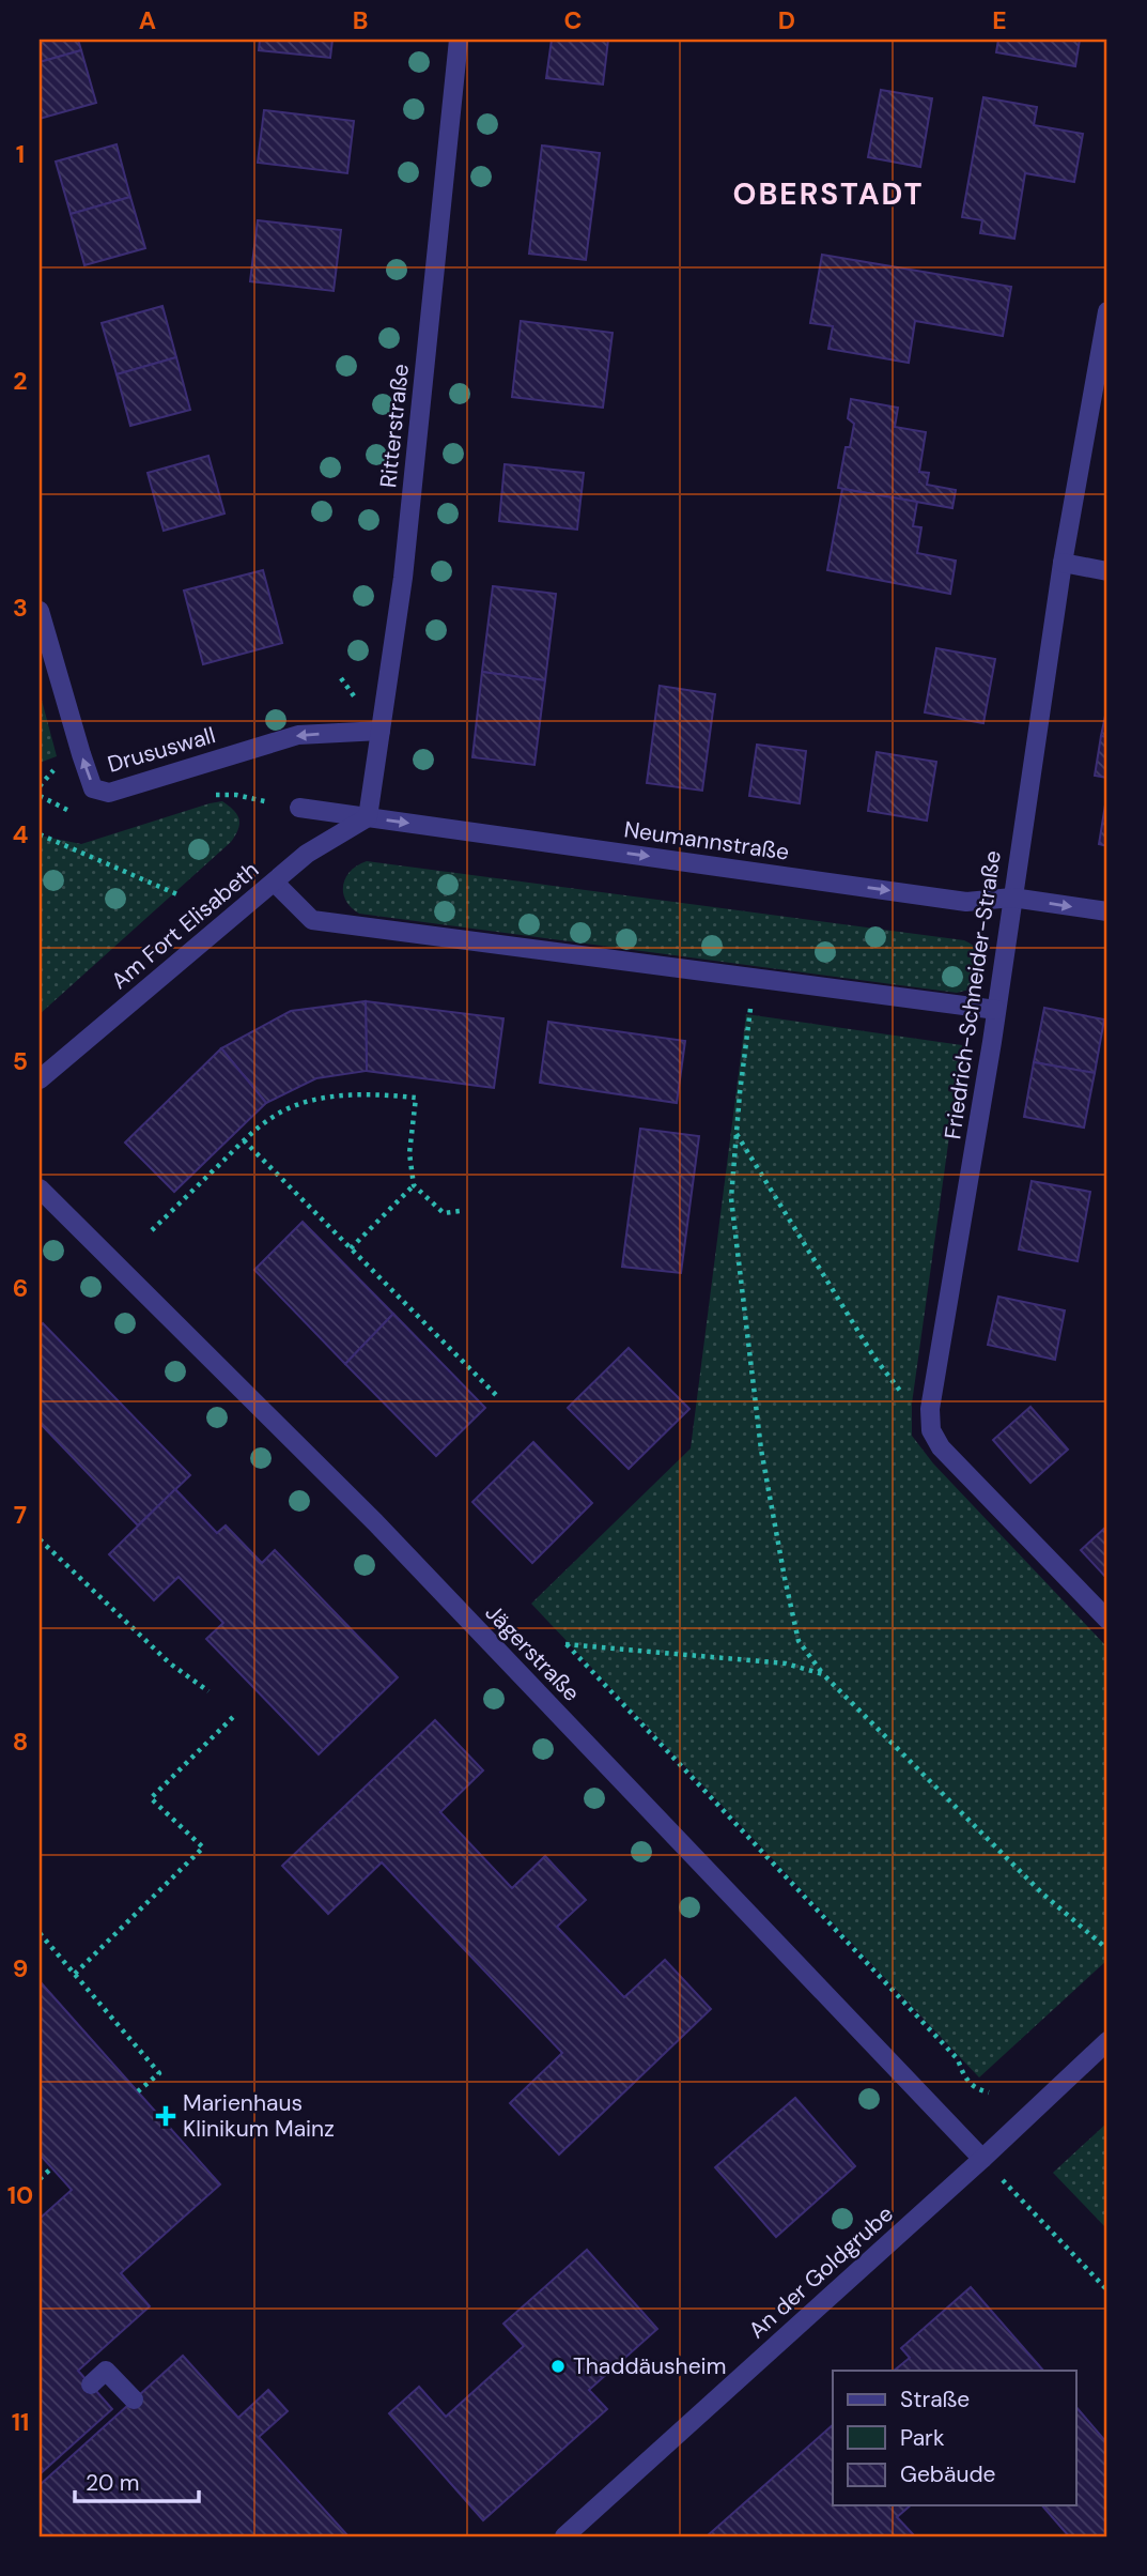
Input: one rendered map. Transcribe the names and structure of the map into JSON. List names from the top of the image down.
{
  "streets": {
    "street": [
      "Ritterstraße",
      "Drususwall",
      "Neumannstraße",
      "Am Fort Elisabeth",
      "Friedrich-Schneider-Straße",
      "Jägerstraße",
      "An der Goldgrube"
    ]
  },
  "crossings": [
    ["Ritterstraße", "Drususwall"],
    ["Ritterstraße", "Neumannstraße"],
    ["Ritterstraße", "Am Fort Elisabeth"],
    ["Neumannstraße", "Am Fort Elisabeth"],
    ["Neumannstraße", "Friedrich-Schneider-Straße"],
    ["Jägerstraße", "An der Goldgrube"]
  ],
  "districts": ["OBERSTADT"],
  "places": {
    "health": ["Marienhaus Klinikum Mainz"],
    "other": ["Thaddäusheim"]
  },
  "legend": ["Straße", "Park", "Gebäude"],
  "scale_bar": "20 m",
  "grid": {
    "columns": [
      "A",
      "B",
      "C",
      "D",
      "E"
    ],
    "rows": [
      "1",
      "2",
      "3",
      "4",
      "5",
      "6",
      "7",
      "8",
      "9",
      "10",
      "11"
    ]
  }
}
